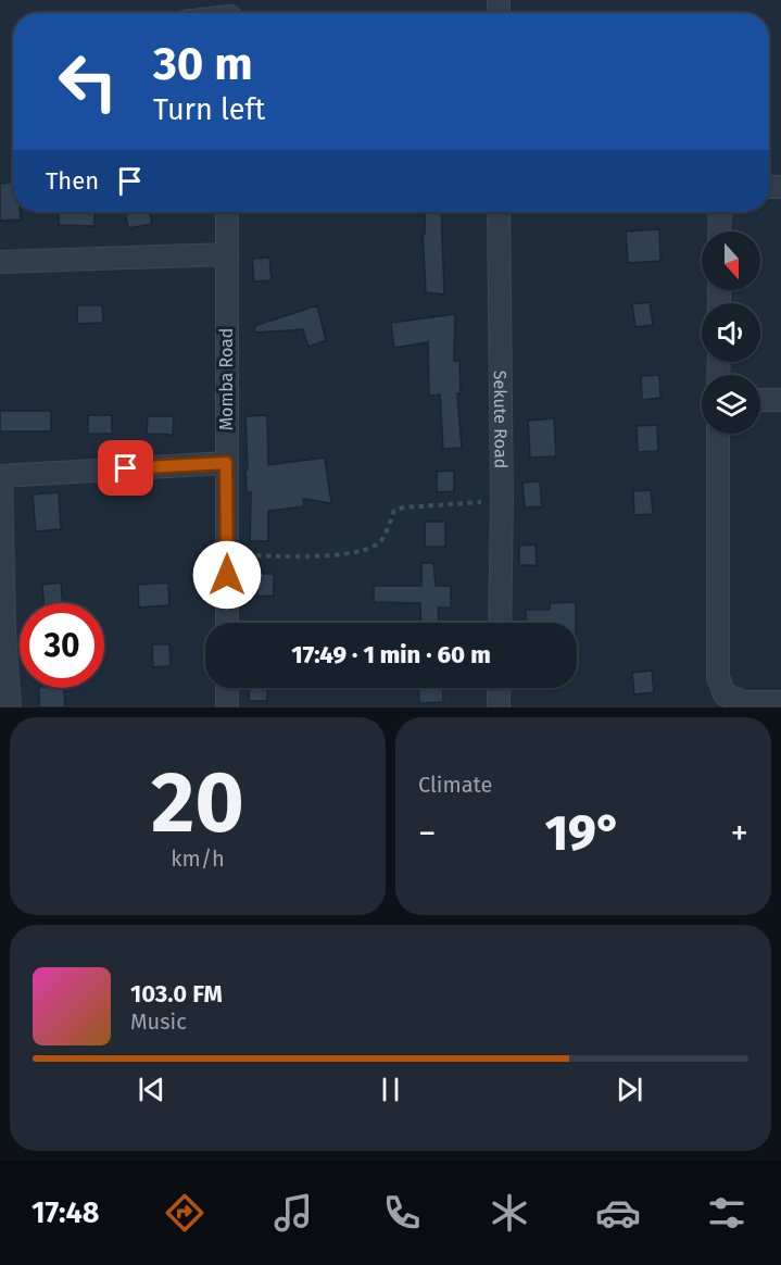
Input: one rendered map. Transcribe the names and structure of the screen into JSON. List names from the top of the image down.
{
  "streets": {
    "street": ["Momba Road", "Sekute Road"]
  },
  "north": "bottom",
  "page": {
    "turn": ["30 m", "Turn left"],
    "then": "Then",
    "limit": "30",
    "trip": "17:49 · 1 min · 60 m",
    "tile": [
      ["20", "km/h"],
      "Climate"
    ],
    "heat": ["−", "19°", "+"],
    "song": ["103.0 FM", "Music"],
    "tabs": "17:48"
  }
}
